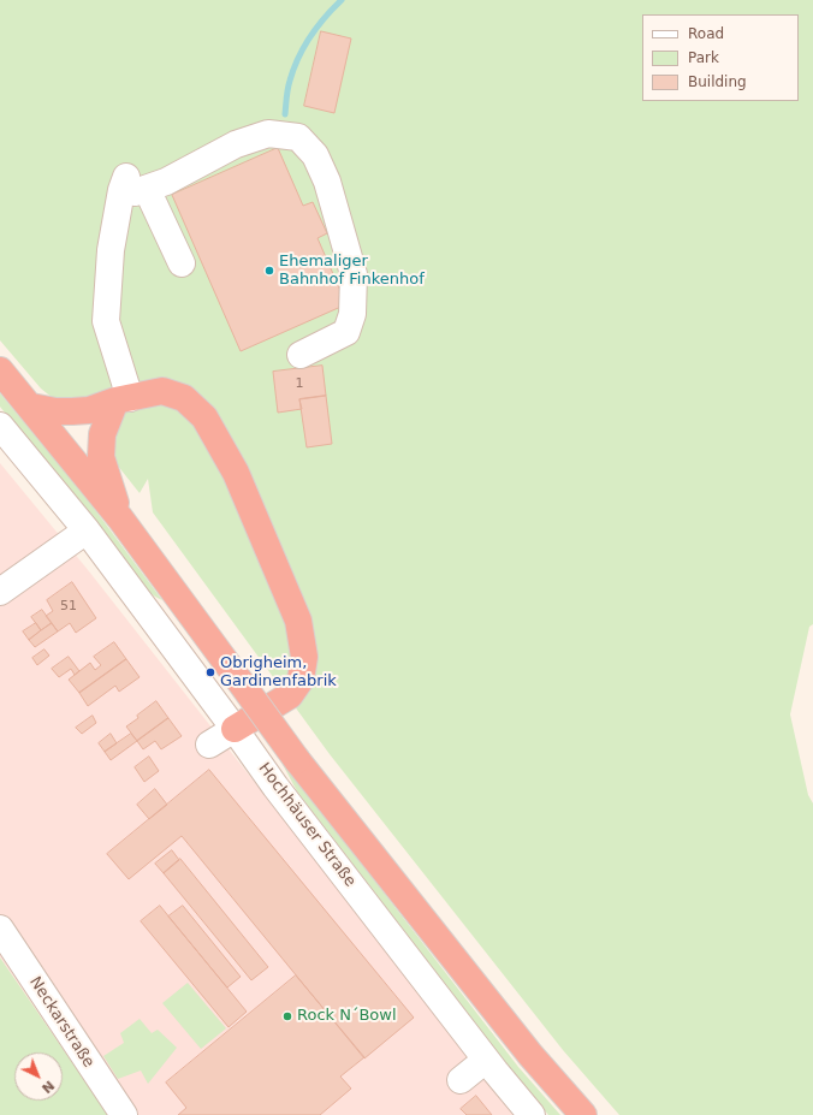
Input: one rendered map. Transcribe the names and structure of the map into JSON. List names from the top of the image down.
{
  "streets": {
    "street": ["Hochhäuser Straße", "Neckarstraße"]
  },
  "places": ["Ehemaliger Bahnhof Finkenhof", "Obrigheim, Gardinenfabrik", "Rock N´Bowl"],
  "house_numbers": ["1", "51"],
  "legend": ["Road", "Park", "Building"],
  "north": "bottom right"
}
